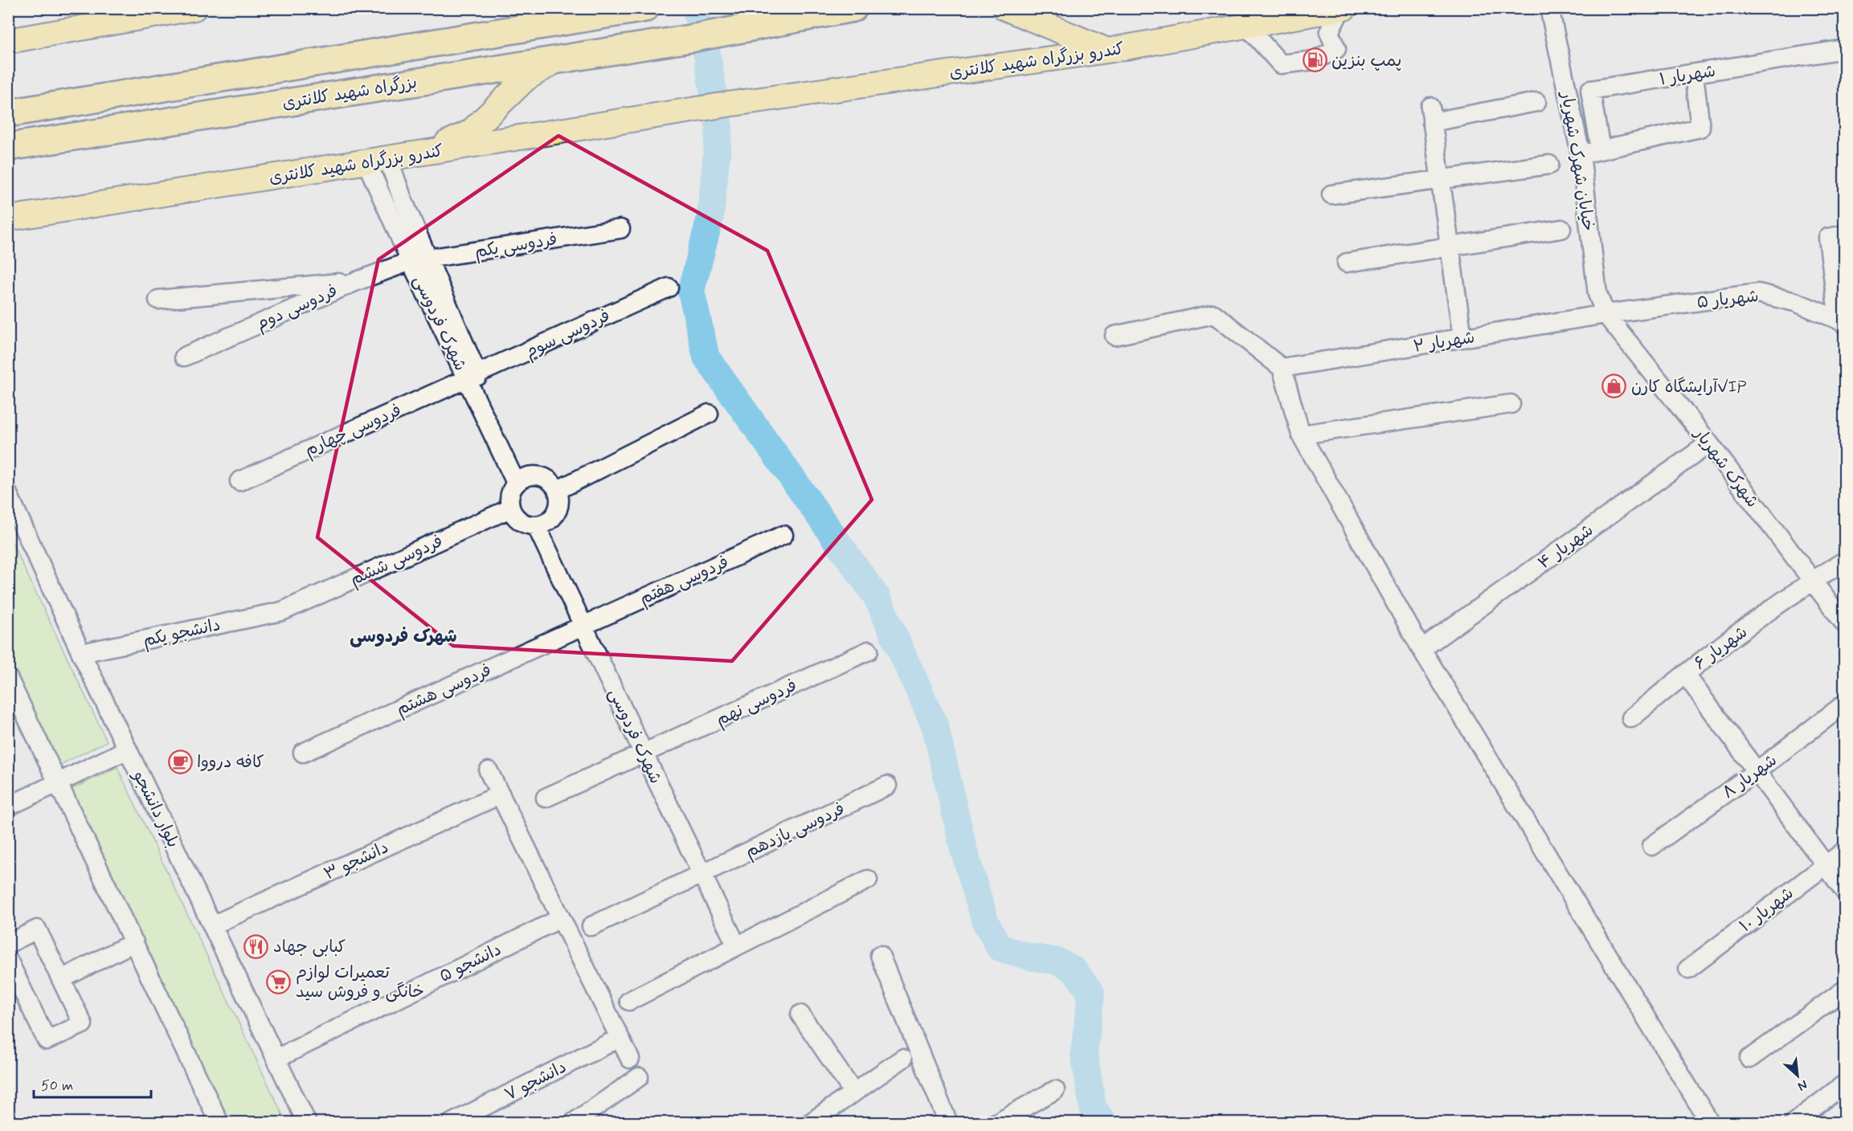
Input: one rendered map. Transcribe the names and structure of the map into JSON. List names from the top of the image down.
{
  "streets": {
    "highway": ["بزرگراه شهید کلانتری"],
    "main road": ["کندرو بزرگراه شهید کلانتری"],
    "street": [
      "۱ شهریار",
      "خیابان شهرک شهریار",
      "فردوسی یکم",
      "۵ شهریار",
      "فردوسی دوم",
      "شهرک فردوسی",
      "فردوسی سوم",
      "۲ شهریار",
      "فردوسی چهارم",
      "شهرک شهریار",
      "شهریار ۴",
      "فردوسی ششم",
      "فردوسی هفتم",
      "دانشجو یکم",
      "شهریار ۶",
      "فردوسی هشتم",
      "فردوسی نهم",
      "شهریار ۸",
      "بلوار دانشجو",
      "فردوسی یازدهم",
      "دانشجو ۳",
      "شهریار ۱۰",
      "دانشجو ۵",
      "دانشجو ۷"
    ]
  },
  "crossings": [
    ["کندرو بزرگراه شهید کلانتری", "شهرک فردوسی"],
    ["خیابان شهرک شهریار", "۵ شهریار"],
    ["خیابان شهرک شهریار", "۲ شهریار"],
    ["خیابان شهرک شهریار", "شهرک شهریار"],
    ["فردوسی یکم", "فردوسی دوم"],
    ["فردوسی یکم", "شهرک فردوسی"],
    ["۵ شهریار", "۲ شهریار"],
    ["۵ شهریار", "شهرک شهریار"],
    ["فردوسی دوم", "شهرک فردوسی"],
    ["شهرک فردوسی", "فردوسی سوم"],
    ["شهرک فردوسی", "فردوسی چهارم"],
    ["شهرک فردوسی", "فردوسی ششم"],
    ["شهرک فردوسی", "فردوسی هفتم"],
    ["شهرک فردوسی", "فردوسی هشتم"],
    ["شهرک فردوسی", "فردوسی نهم"],
    ["شهرک فردوسی", "فردوسی یازدهم"],
    ["فردوسی سوم", "فردوسی چهارم"],
    ["۲ شهریار", "شهرک شهریار"],
    ["شهرک شهریار", "شهریار ۴"],
    ["شهرک شهریار", "شهریار ۶"],
    ["فردوسی ششم", "دانشجو یکم"],
    ["فردوسی هفتم", "فردوسی هشتم"],
    ["دانشجو یکم", "بلوار دانشجو"],
    ["بلوار دانشجو", "دانشجو ۳"],
    ["بلوار دانشجو", "دانشجو ۵"]
  ],
  "districts": ["شهرک فردوسی"],
  "places": {
    "fuel station": ["پمپ بنزین"],
    "shop": ["آرایشگاه کارنVIP"],
    "cafe": ["کافه درووا"],
    "restaurant": ["کبابی جهاد"],
    "supermarket": ["تعمیرات لوازم خانگی و فروش سید"]
  },
  "scale_bar": "50 m",
  "north": "bottom right"
}
